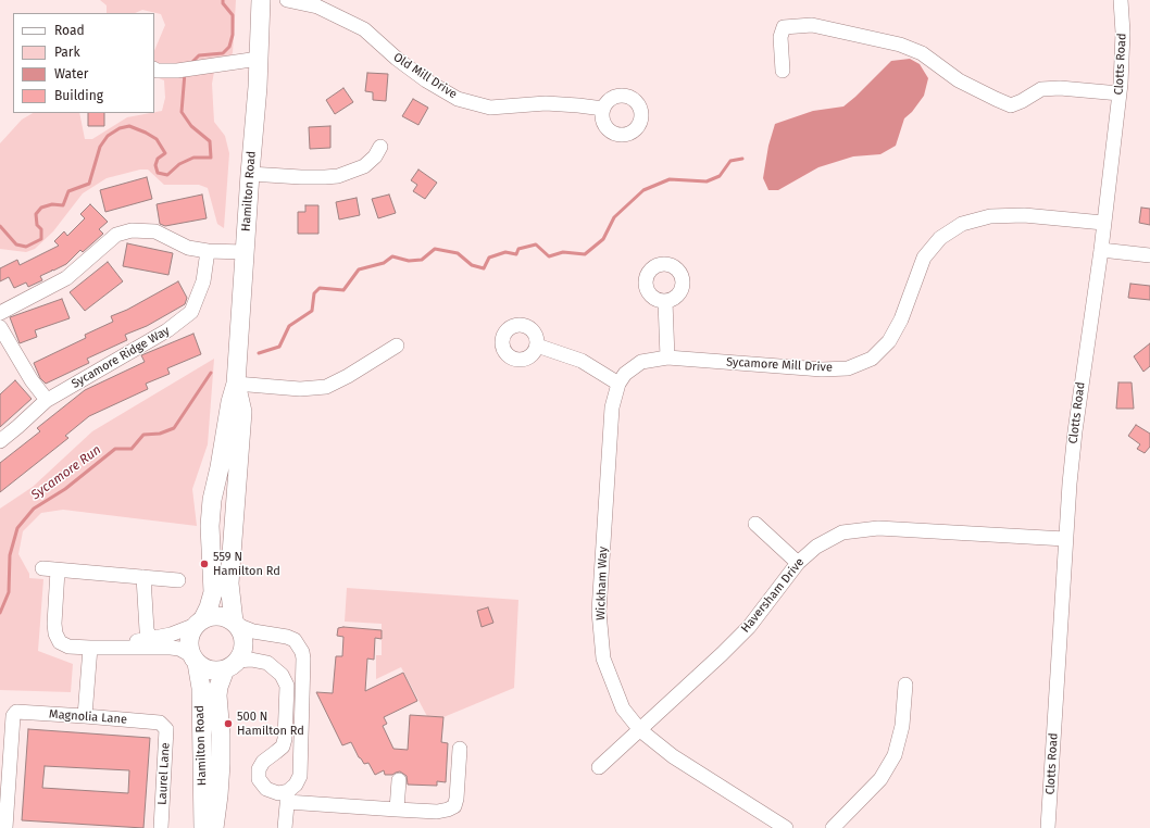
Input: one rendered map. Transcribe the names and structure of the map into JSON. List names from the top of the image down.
{
  "streets": {
    "main road": ["Hamilton Road"],
    "street": [
      "Clotts Road",
      "Old Mill Drive",
      "Sycamore Ridge Way",
      "Sycamore Mill Drive",
      "Wickham Way",
      "Haversham Drive",
      "Magnolia Lane",
      "Laurel Lane"
    ]
  },
  "crossings": [
    ["Clotts Road", "Sycamore Mill Drive"],
    ["Clotts Road", "Haversham Drive"],
    ["Sycamore Mill Drive", "Wickham Way"],
    ["Wickham Way", "Haversham Drive"],
    ["Magnolia Lane", "Laurel Lane"]
  ],
  "water": ["Sycamore Run"],
  "places": ["559 N Hamilton Rd", "500 N Hamilton Rd"],
  "legend": [
    "Road",
    "Park",
    "Water",
    "Building"
  ]
}
